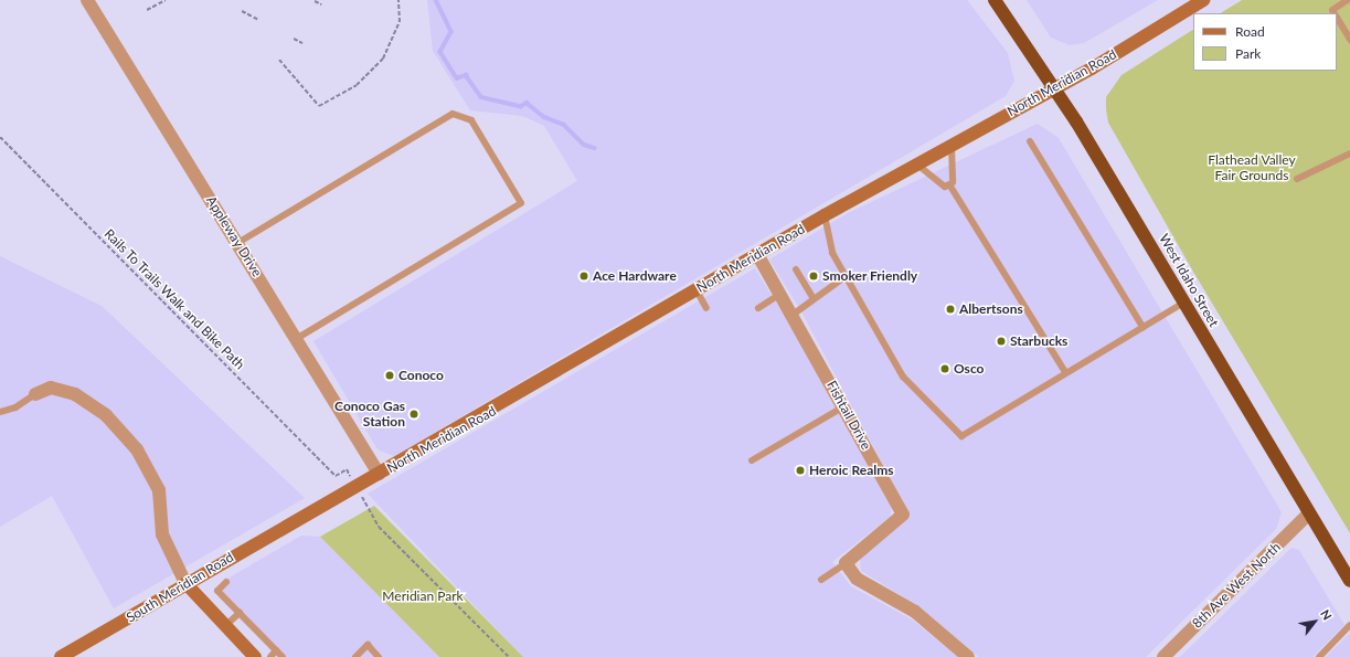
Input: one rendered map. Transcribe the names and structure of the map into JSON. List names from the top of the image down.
{
  "streets": {
    "highway": ["West Idaho Street"],
    "street": [
      "North Meridian Road",
      "Appleway Drive",
      "Fishtail Drive",
      "8th Ave West North",
      "South Meridian Road"
    ],
    "path": ["Rails To Trails Walk and Bike Path"]
  },
  "crossings": [
    ["North Meridian Road", "Appleway Drive"],
    ["North Meridian Road", "West Idaho Street"],
    ["North Meridian Road", "Fishtail Drive"],
    ["North Meridian Road", "South Meridian Road"],
    ["West Idaho Street", "8th Ave West North"]
  ],
  "parks": ["Flathead Valley Fair Grounds", "Meridian Park"],
  "places": [
    "Ace Hardware",
    "Smoker Friendly",
    "Albertsons",
    "Starbucks",
    "Osco",
    "Conoco",
    "Conoco Gas Station",
    "Heroic Realms"
  ],
  "legend": ["Road", "Park"],
  "north": "top right"
}
